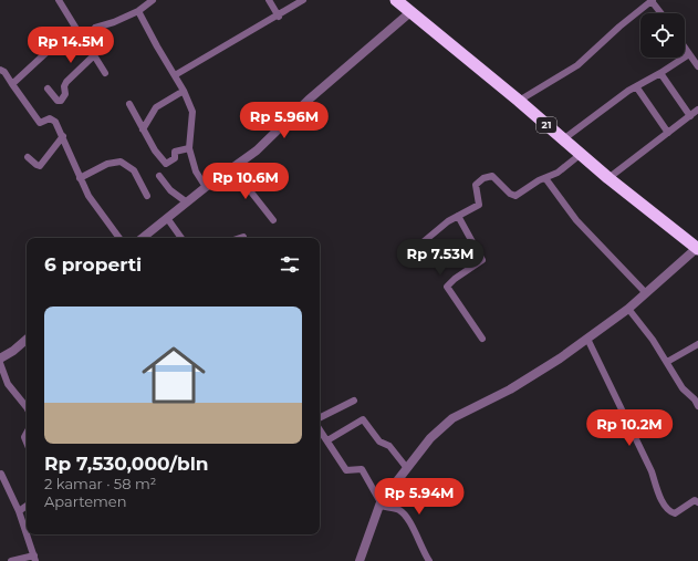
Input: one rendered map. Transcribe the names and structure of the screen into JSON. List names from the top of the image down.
{
  "streets": {
    "highway": ["21"]
  },
  "page": {
    "price": [
      "Rp 14.5M",
      "Rp 5.96M",
      "Rp 10.6M",
      "Rp 7.53M",
      "Rp 10.2M",
      "Rp 5.94M"
    ],
    "heading": "6 properti",
    "list": [
      {
        "name": "Rp 7,530,000/bln",
        "note": "2 kamar · 58 m² · Apartemen"
      }
    ]
  }
}
